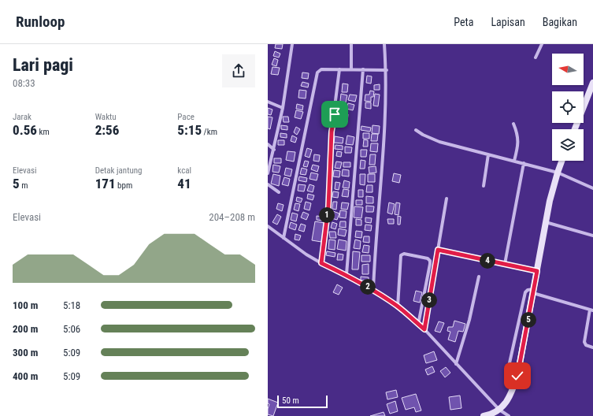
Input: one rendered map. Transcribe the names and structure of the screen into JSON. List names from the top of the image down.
{
  "scale_bar": "50 m",
  "north": "left",
  "page": {
    "header": "Runloop",
    "nav": ["Peta", "Lapisan", "Bagikan"],
    "heading": ["Lari pagi", "08:33"],
    "stats": [
      ["Jarak", "0.56 km"],
      ["Waktu", "2:56"],
      ["Pace", "5:15 /km"],
      ["Elevasi", "5 m"],
      ["Detak jantung", "171 bpm"],
      ["kcal", "41"]
    ],
    "chart": ["Elevasi", "204–208 m"],
    "pins": [
      "1",
      "4",
      "2",
      "3",
      "5"
    ],
    "list": [
      {
        "name": "100 m",
        "note": "5:18"
      },
      {
        "name": "200 m",
        "note": "5:06"
      },
      {
        "name": "300 m",
        "note": "5:09"
      },
      {
        "name": "400 m",
        "note": "5:09"
      }
    ],
    "scale": "50 m"
  }
}
